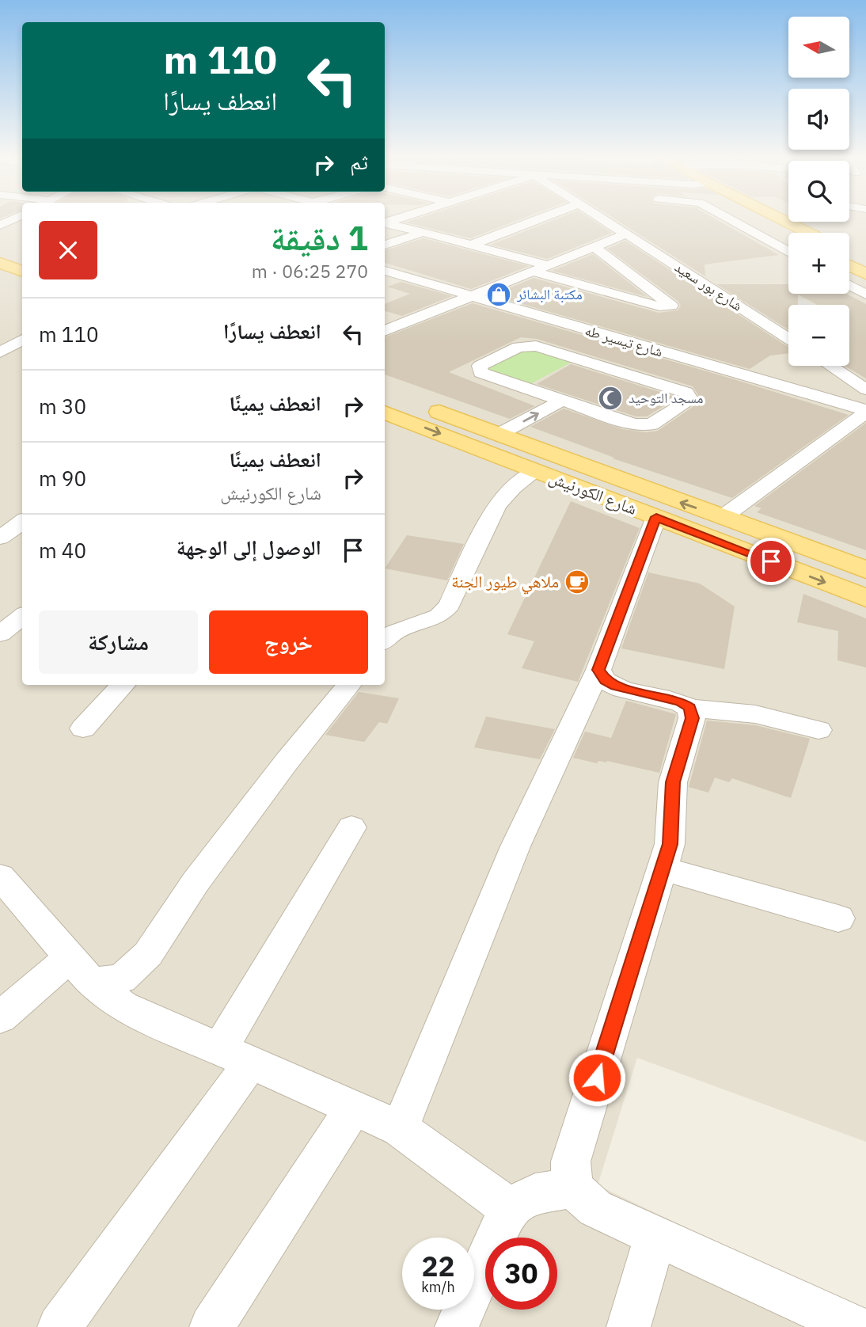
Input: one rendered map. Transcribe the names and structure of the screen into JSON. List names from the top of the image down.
{
  "streets": {
    "main road": ["شارع الكورنيش"],
    "street": ["شارع بور سعيد", "شارع تيسير طه"]
  },
  "places": {
    "shop": ["مكتبة البشائر"],
    "mosque": ["مسجد التوحيد"],
    "cafe": ["ملاهي طيور الجنة"]
  },
  "north": "left",
  "page": {
    "map_buttons": ["+", "−"],
    "turn": ["110 m", "انعطف يسارًا"],
    "then": "ثم",
    "heading": ["1 دقيقة", "270 m · 06:25"],
    "list": [
      {
        "name": "انعطف يسارًا",
        "value": "110 m"
      },
      {
        "name": "انعطف يمينًا",
        "value": "30 m"
      },
      {
        "name": "انعطف يمينًا",
        "note": "شارع الكورنيش",
        "value": "90 m"
      },
      {
        "name": "الوصول إلى الوجهة",
        "value": "40 m"
      }
    ],
    "buttons": ["خروج", "مشاركة"],
    "speed": "22 km/h",
    "limit": "30"
  }
}
